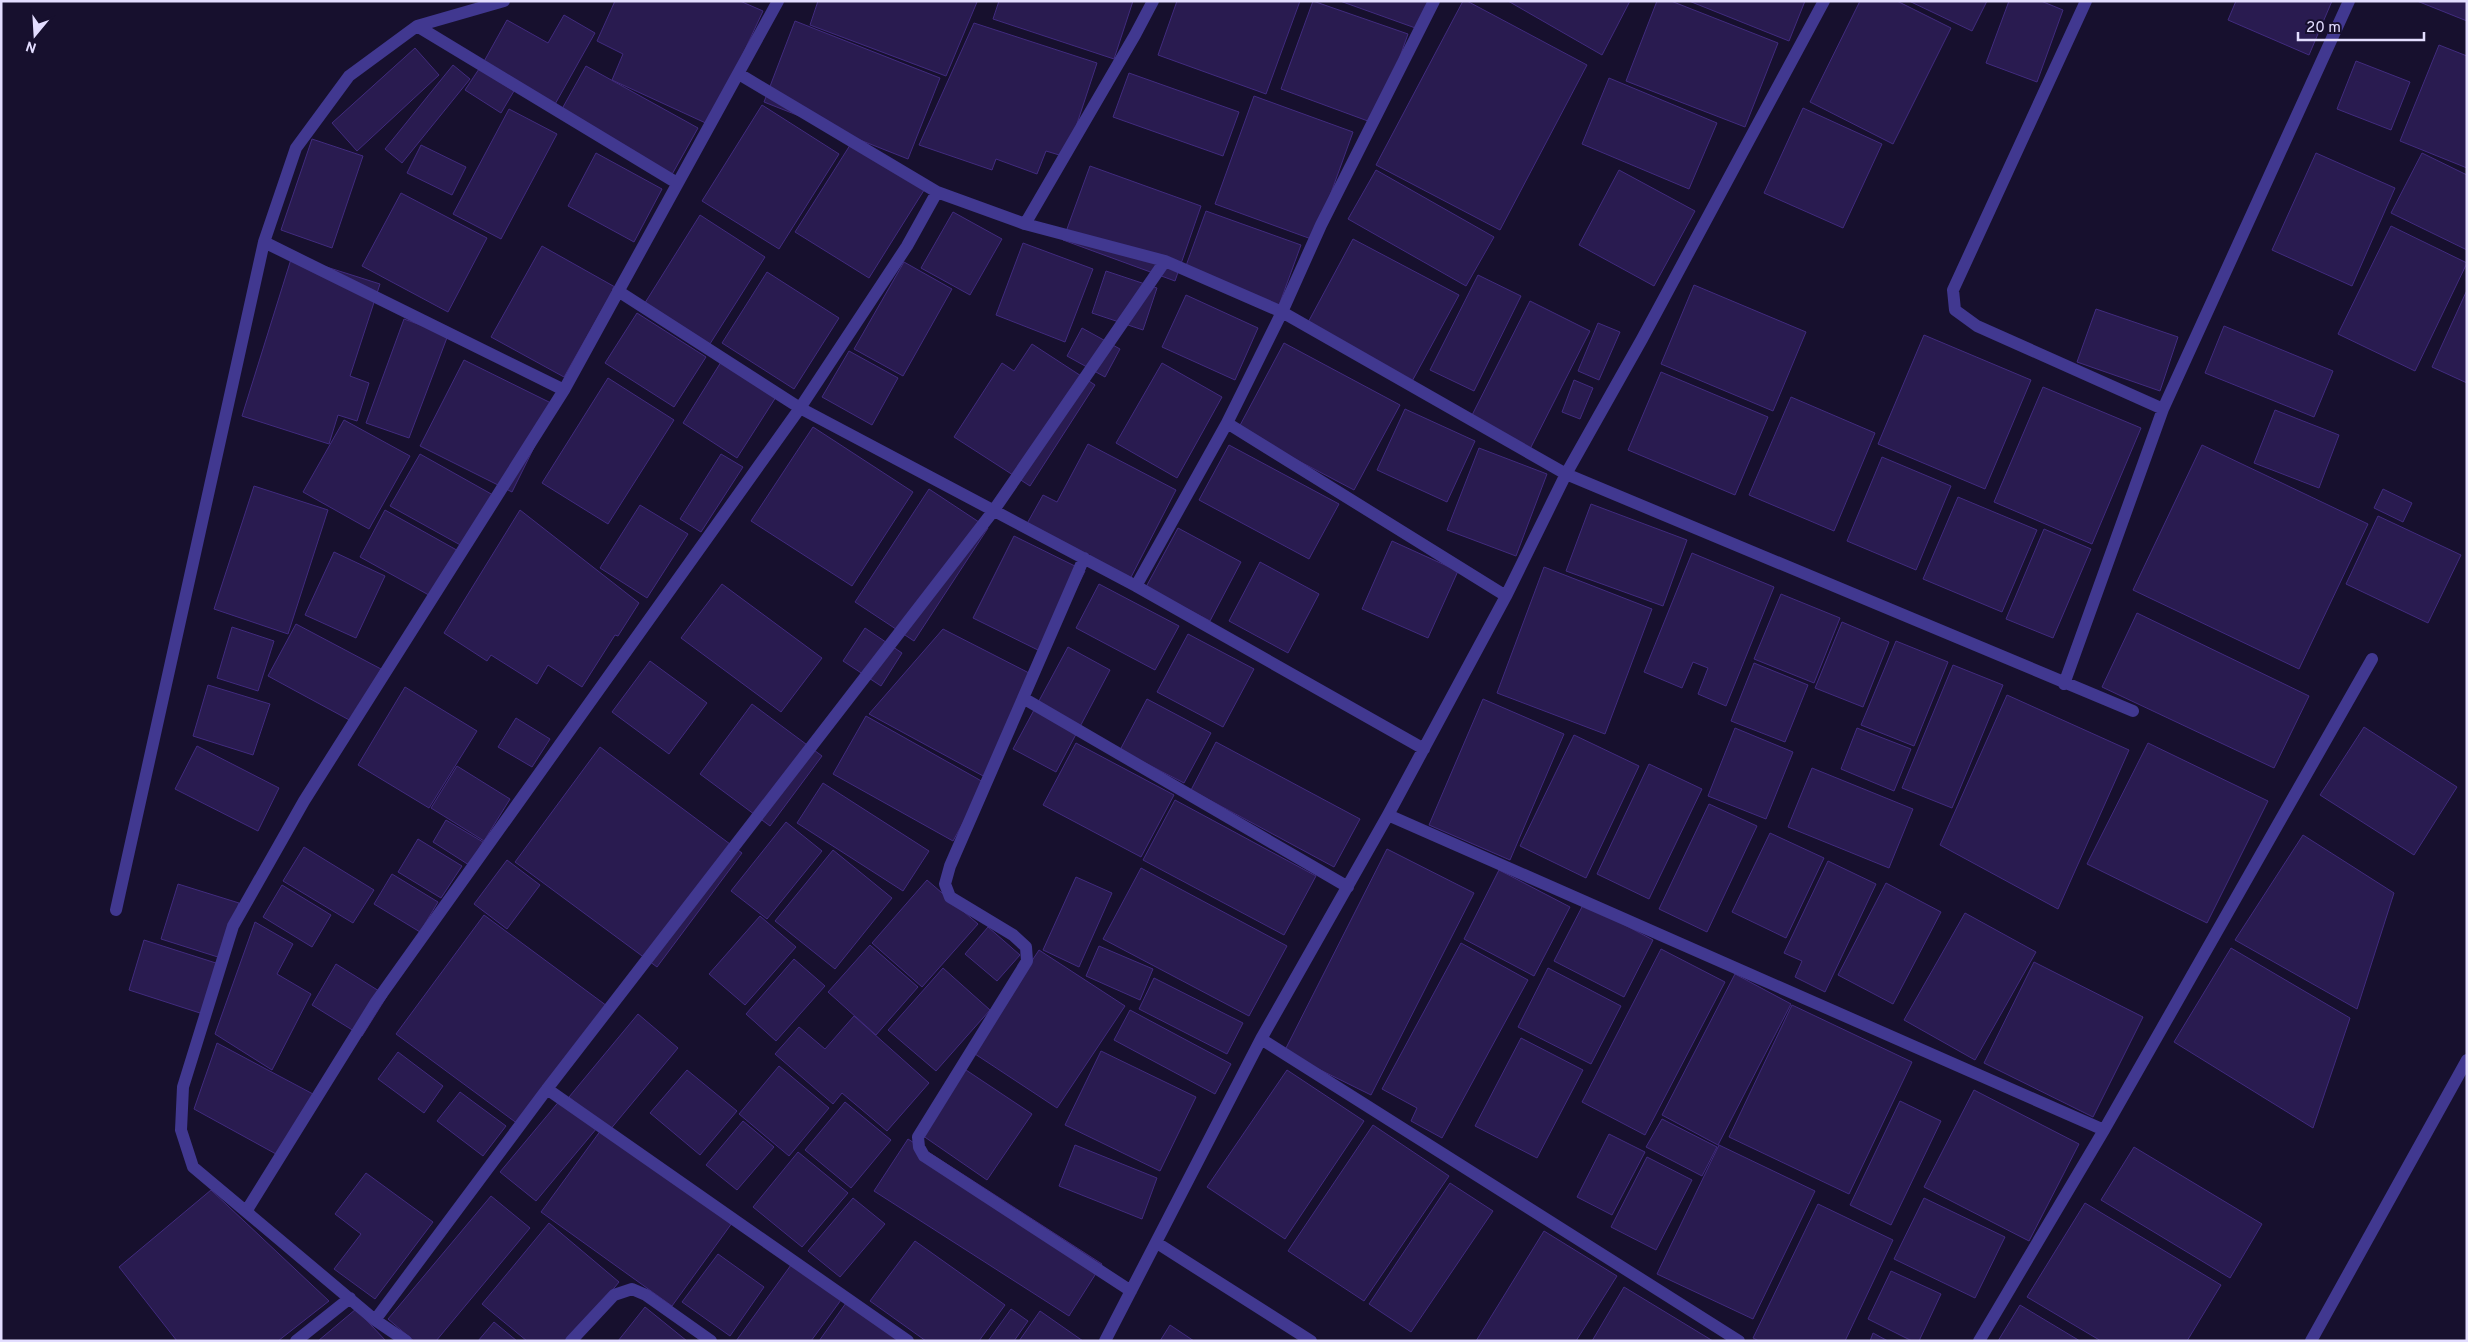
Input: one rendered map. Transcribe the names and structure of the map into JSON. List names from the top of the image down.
{
  "scale_bar": "20 m",
  "north": "bottom"
}
